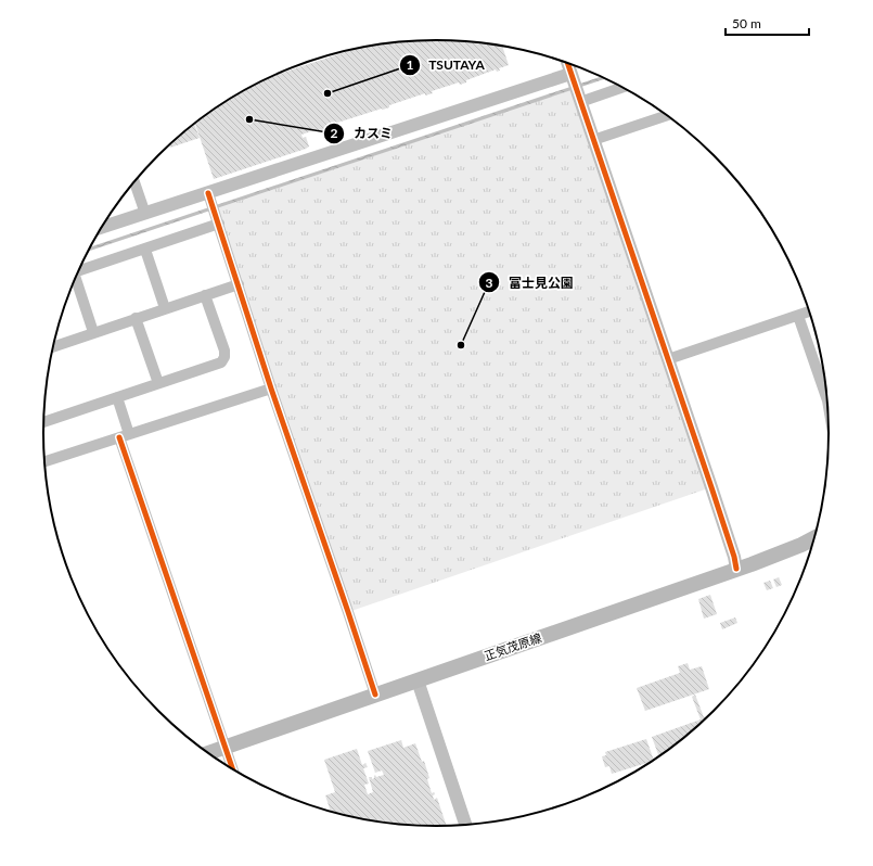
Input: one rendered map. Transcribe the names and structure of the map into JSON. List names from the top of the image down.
{
  "streets": {
    "main road": ["正気茂原線"]
  },
  "places": ["TSUTAYA", "カスミ", "富士見公園"],
  "scale_bar": "50 m"
}
